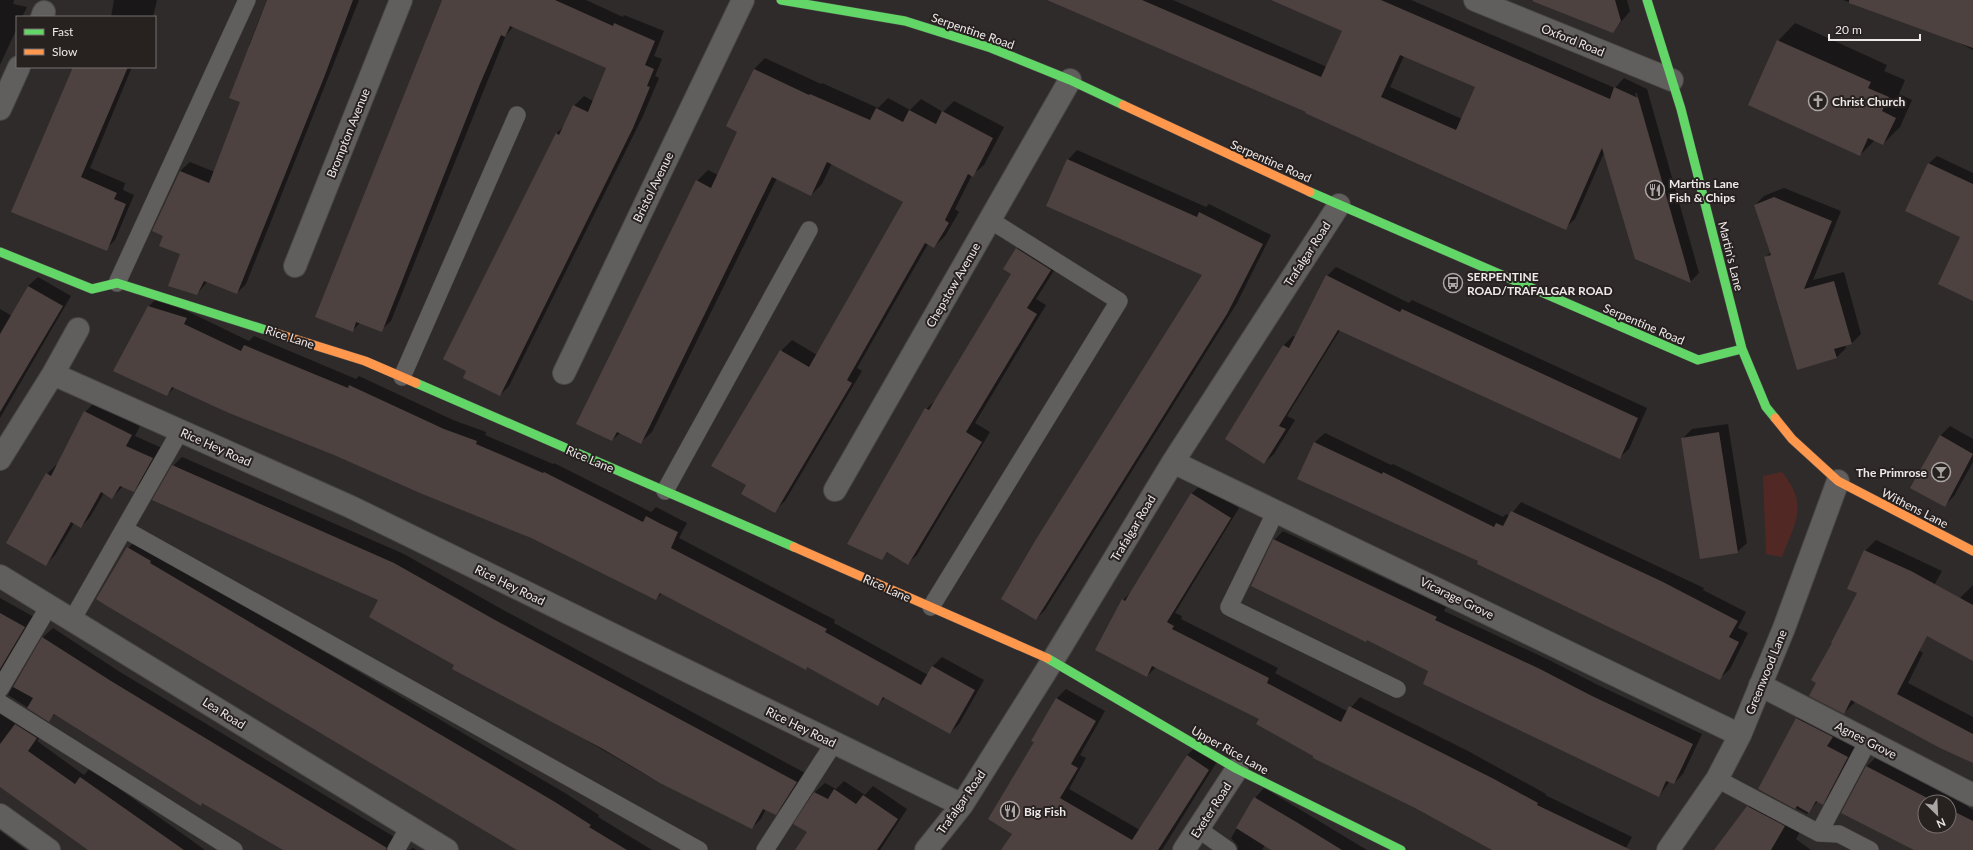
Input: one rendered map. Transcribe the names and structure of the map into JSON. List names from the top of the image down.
{
  "streets": {
    "street": [
      "Serpentine Road",
      "Oxford Road",
      "Brompton Avenue",
      "Bristol Avenue",
      "Trafalgar Road",
      "Martin's Lane",
      "Chepstow Avenue",
      "Rice Lane",
      "Rice Hey Road",
      "Withens Lane",
      "Vicarage Grove",
      "Greenwood Lane",
      "Lea Road",
      "Agnes Grove",
      "Upper Rice Lane",
      "Exeter Road"
    ]
  },
  "crossings": [
    ["Serpentine Road", "Trafalgar Road"],
    ["Serpentine Road", "Martin's Lane"],
    ["Serpentine Road", "Chepstow Avenue"],
    ["Oxford Road", "Martin's Lane"],
    ["Trafalgar Road", "Rice Lane"],
    ["Trafalgar Road", "Rice Hey Road"],
    ["Trafalgar Road", "Vicarage Grove"],
    ["Trafalgar Road", "Upper Rice Lane"],
    ["Martin's Lane", "Withens Lane"],
    ["Rice Lane", "Upper Rice Lane"],
    ["Withens Lane", "Greenwood Lane"],
    ["Vicarage Grove", "Greenwood Lane"],
    ["Greenwood Lane", "Agnes Grove"],
    ["Upper Rice Lane", "Exeter Road"]
  ],
  "places": {
    "church": ["Christ Church"],
    "restaurant": ["Martins Lane Fish & Chips", "Big Fish"],
    "bus stop": ["SERPENTINE ROAD/TRAFALGAR ROAD"],
    "bar": ["The Primrose"]
  },
  "legend": ["Fast", "Slow"],
  "scale_bar": "20 m",
  "north": "bottom right"
}
